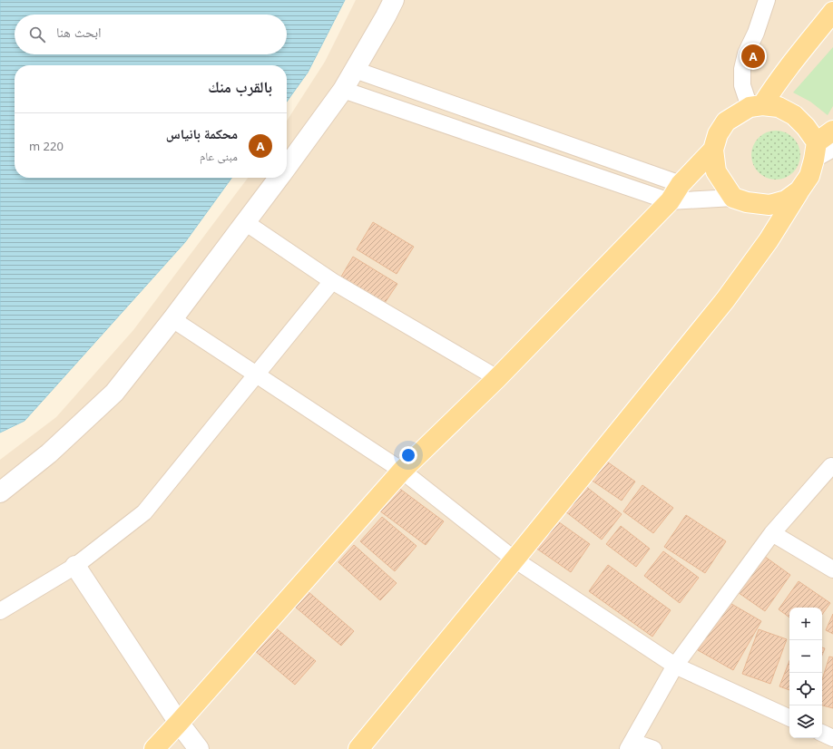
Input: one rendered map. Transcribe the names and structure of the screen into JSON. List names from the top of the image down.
{
  "page": {
    "search": "ابحث هنا",
    "pins": "A",
    "heading": "بالقرب منك",
    "list": [
      {
        "mark": "A",
        "name": "محكمة بانياس",
        "note": "مبنى عام",
        "value": "220 m"
      }
    ],
    "map_buttons": ["+", "−"]
  }
}
